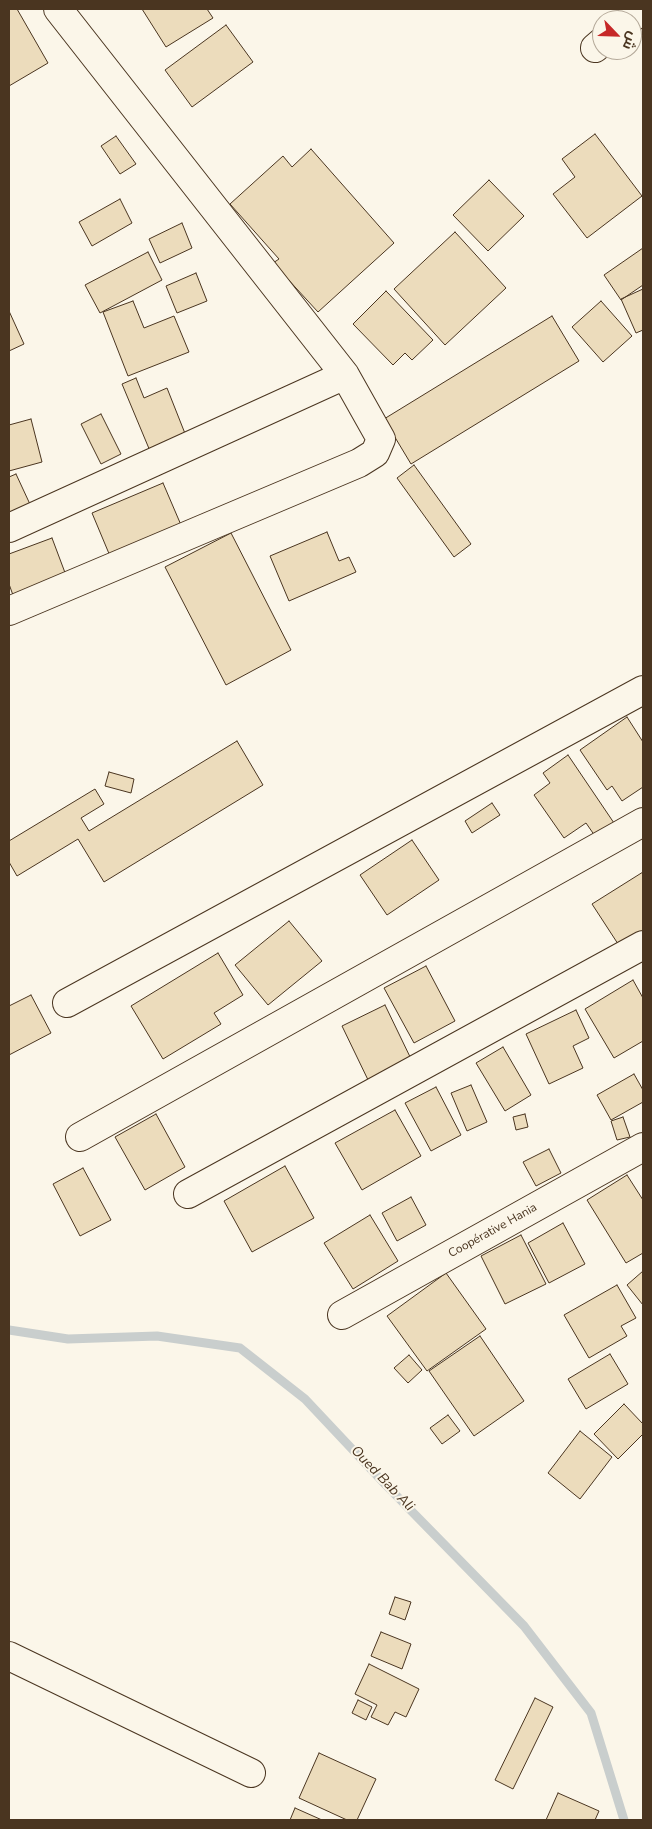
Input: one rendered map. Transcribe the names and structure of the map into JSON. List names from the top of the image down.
{
  "streets": {
    "street": ["Coopérative Hania"]
  },
  "water": ["Oued Bab Ali"],
  "north": "bottom right"
}
